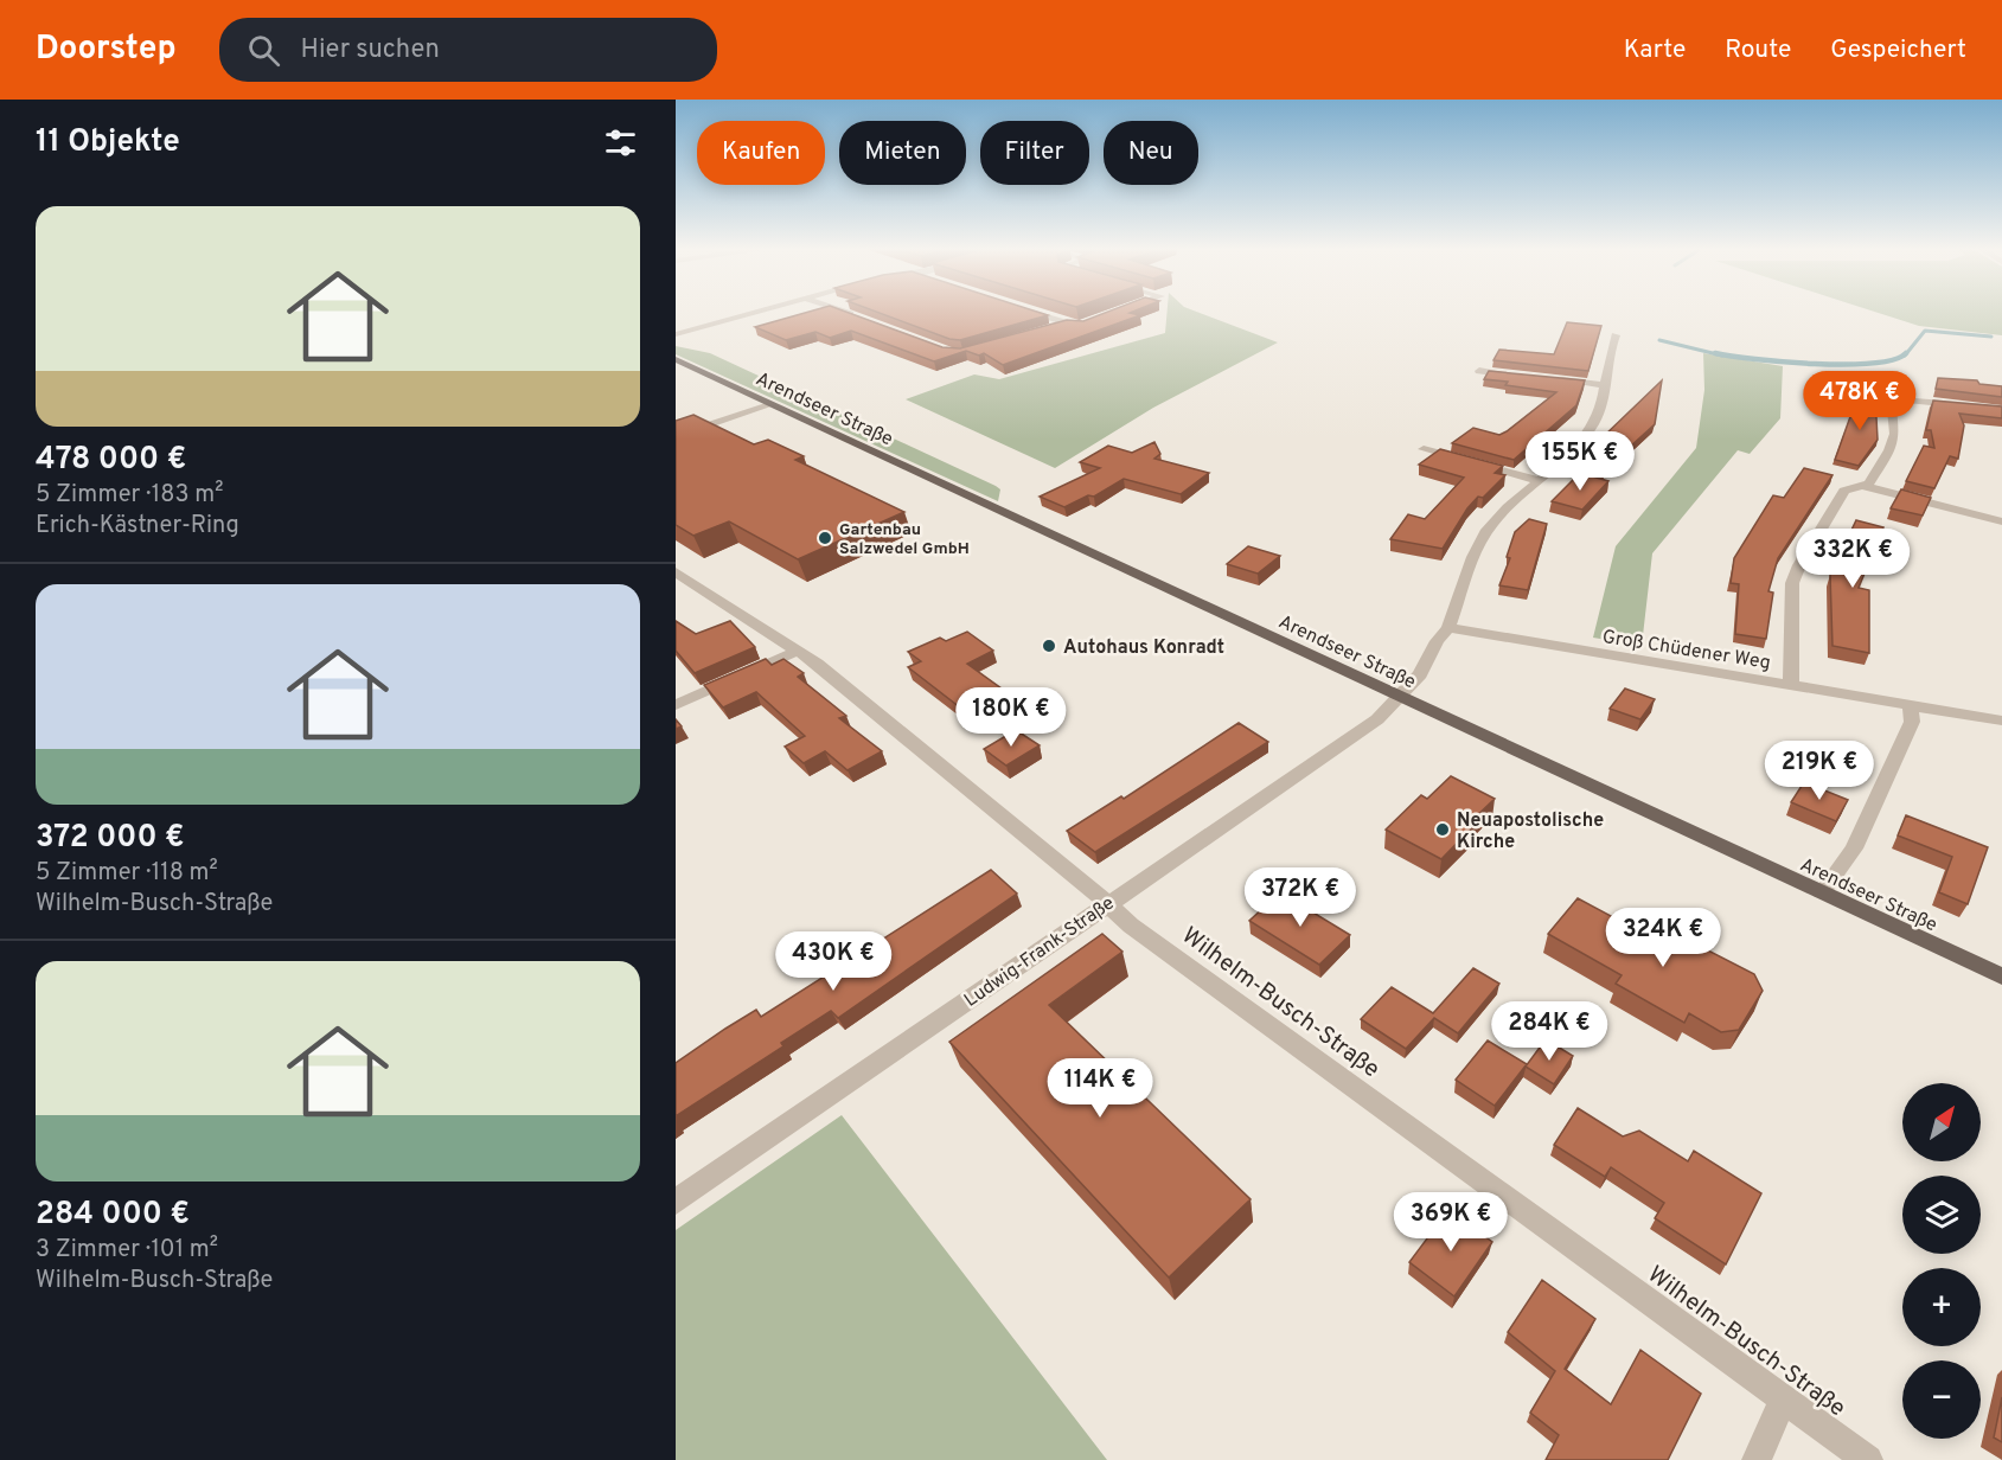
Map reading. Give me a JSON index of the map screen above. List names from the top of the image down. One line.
{"streets":{"main road":["Arendseer Straße"],"street":["Groß Chüdener Weg","Ludwig-Frank-Straße","Wilhelm-Busch-Straße"]},"crossings":[["Arendseer Straße","Ludwig-Frank-Straße"],["Ludwig-Frank-Straße","Wilhelm-Busch-Straße"]],"places":["Gartenbau Salzwedel GmbH","Autohaus Konradt","Neuapostolische Kirche"],"north":"top right","page":{"header":"Doorstep","search":"Hier suchen","nav":["Karte","Route","Gespeichert"],"heading":"11 Objekte","chip":["Kaufen","Mieten","Filter","Neu"],"list":[{"name":"478 000 €","note":"5 Zimmer · 183 m² · Erich-Kästner-Ring"},{"name":"372 000 €","note":"5 Zimmer · 118 m² · Wilhelm-Busch-Straße"},{"name":"284 000 €","note":"3 Zimmer · 101 m² · Wilhelm-Busch-Straße"}],"price":["478K €","155K €","332K €","180K €","219K €","372K €","324K €","430K €","284K €","114K €","369K €"],"map_buttons":["+","−"]}}
